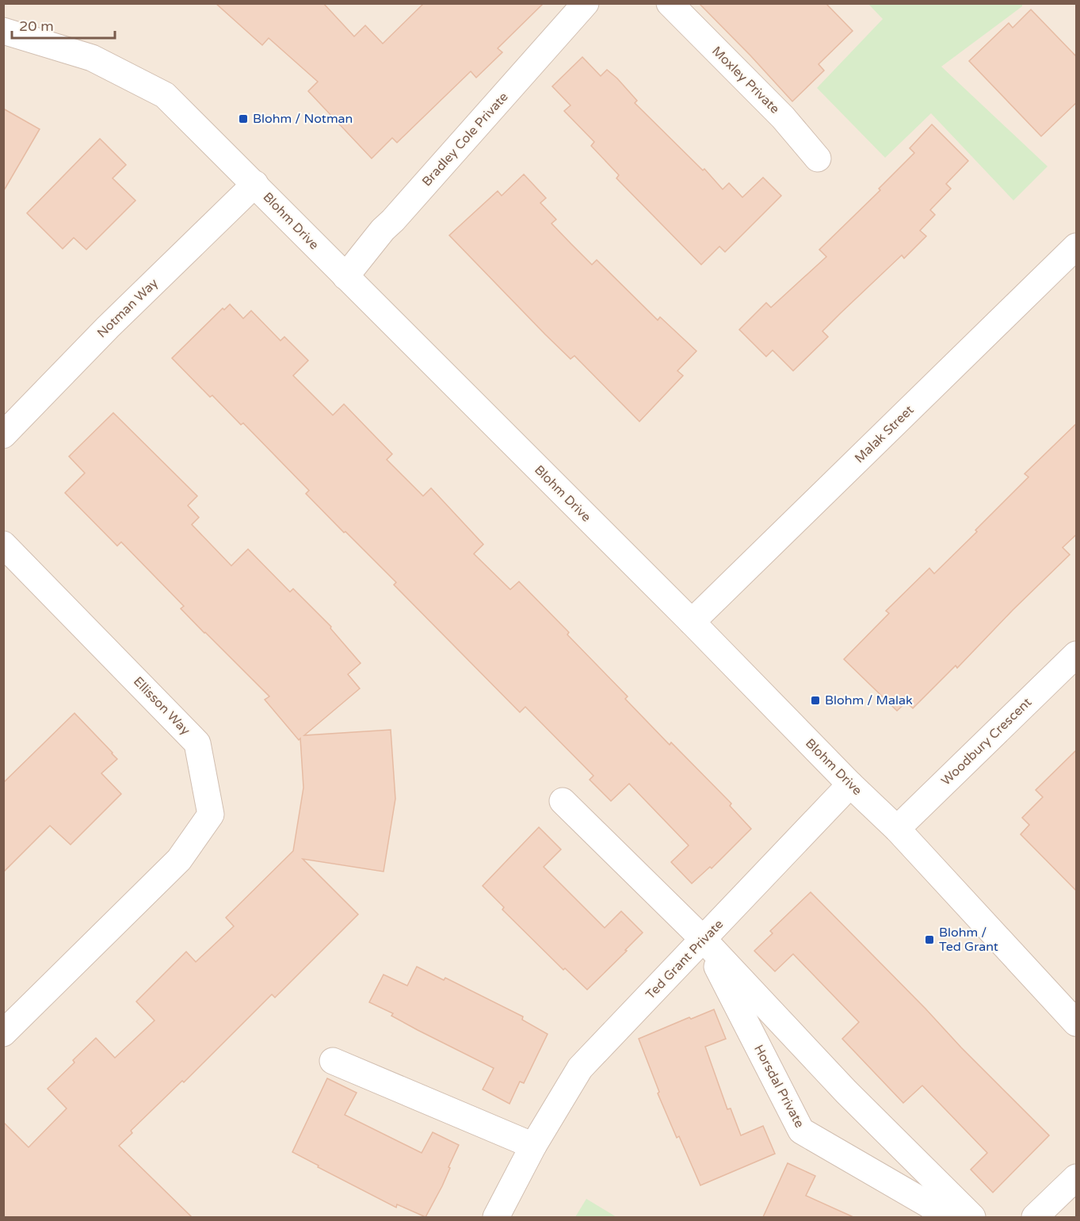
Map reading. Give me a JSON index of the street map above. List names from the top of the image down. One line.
{"streets":{"street":["Moxley Private","Bradley Cole Private","Blohm Drive","Notman Way","Malak Street","Ellisson Way","Woodbury Crescent","Ted Grant Private","Horsdal Private"]},"crossings":[["Bradley Cole Private","Blohm Drive"],["Blohm Drive","Notman Way"],["Blohm Drive","Malak Street"],["Blohm Drive","Woodbury Crescent"],["Blohm Drive","Ted Grant Private"],["Ted Grant Private","Horsdal Private"]],"places":{"transit":["Blohm / Notman","Blohm / Malak","Blohm / Ted Grant"]},"scale_bar":"20 m"}
